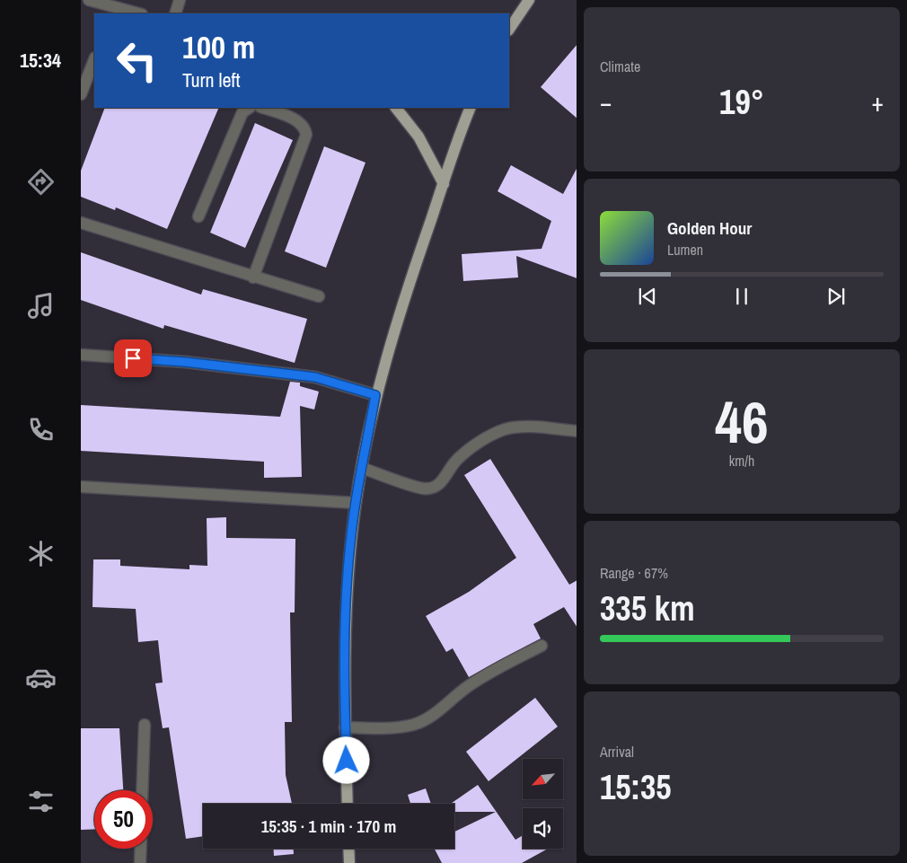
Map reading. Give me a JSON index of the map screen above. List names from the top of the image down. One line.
{"north":"bottom left","page":{"tabs":"15:34","tile":["Climate",["46","km/h"],["Range · 67%","335 km"],["Arrival","15:35"]],"turn":["100 m","Turn left"],"heat":["−","19°","+"],"song":["Golden Hour","Lumen"],"limit":"50","trip":"15:35 · 1 min · 170 m"}}
